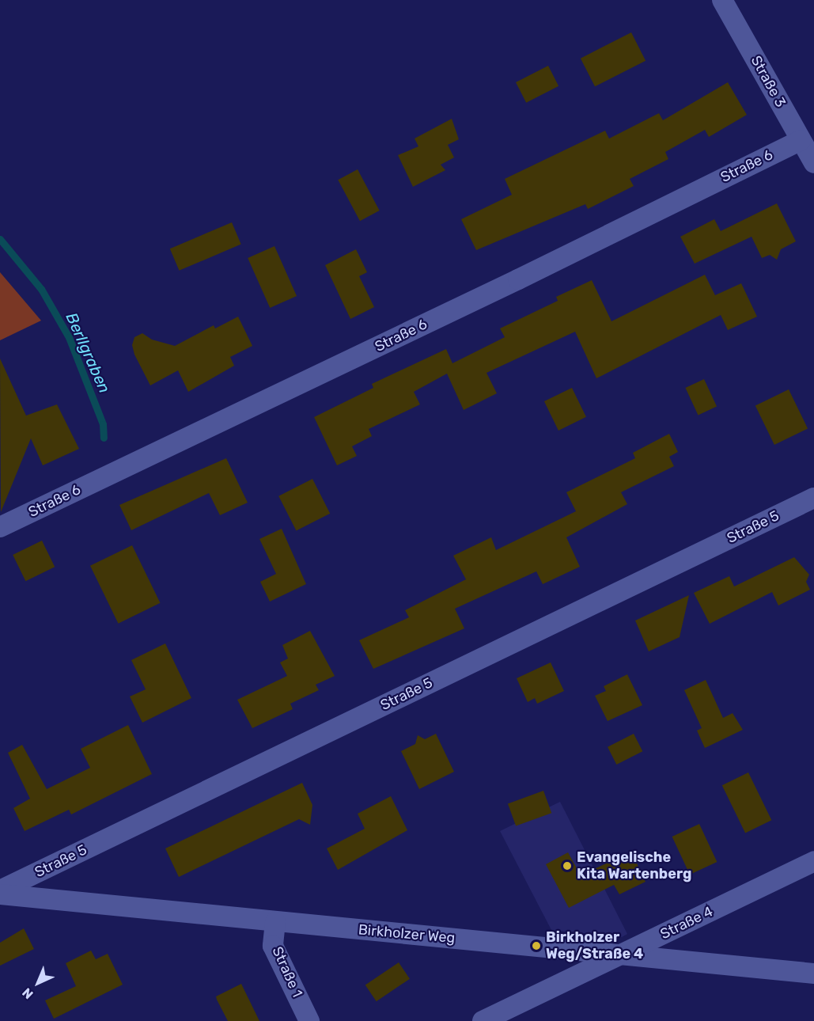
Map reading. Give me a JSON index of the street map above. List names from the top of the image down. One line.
{"streets":{"street":["Straße 3","Straße 6","Straße 5","Straße 4","Birkholzer Weg","Straße 1"]},"crossings":[["Straße 3","Straße 6"],["Straße 4","Birkholzer Weg"],["Birkholzer Weg","Straße 1"]],"water":["Berllgraben"],"places":["Evangelische Kita Wartenberg","Birkholzer Weg/Straße 4"],"north":"bottom left"}
